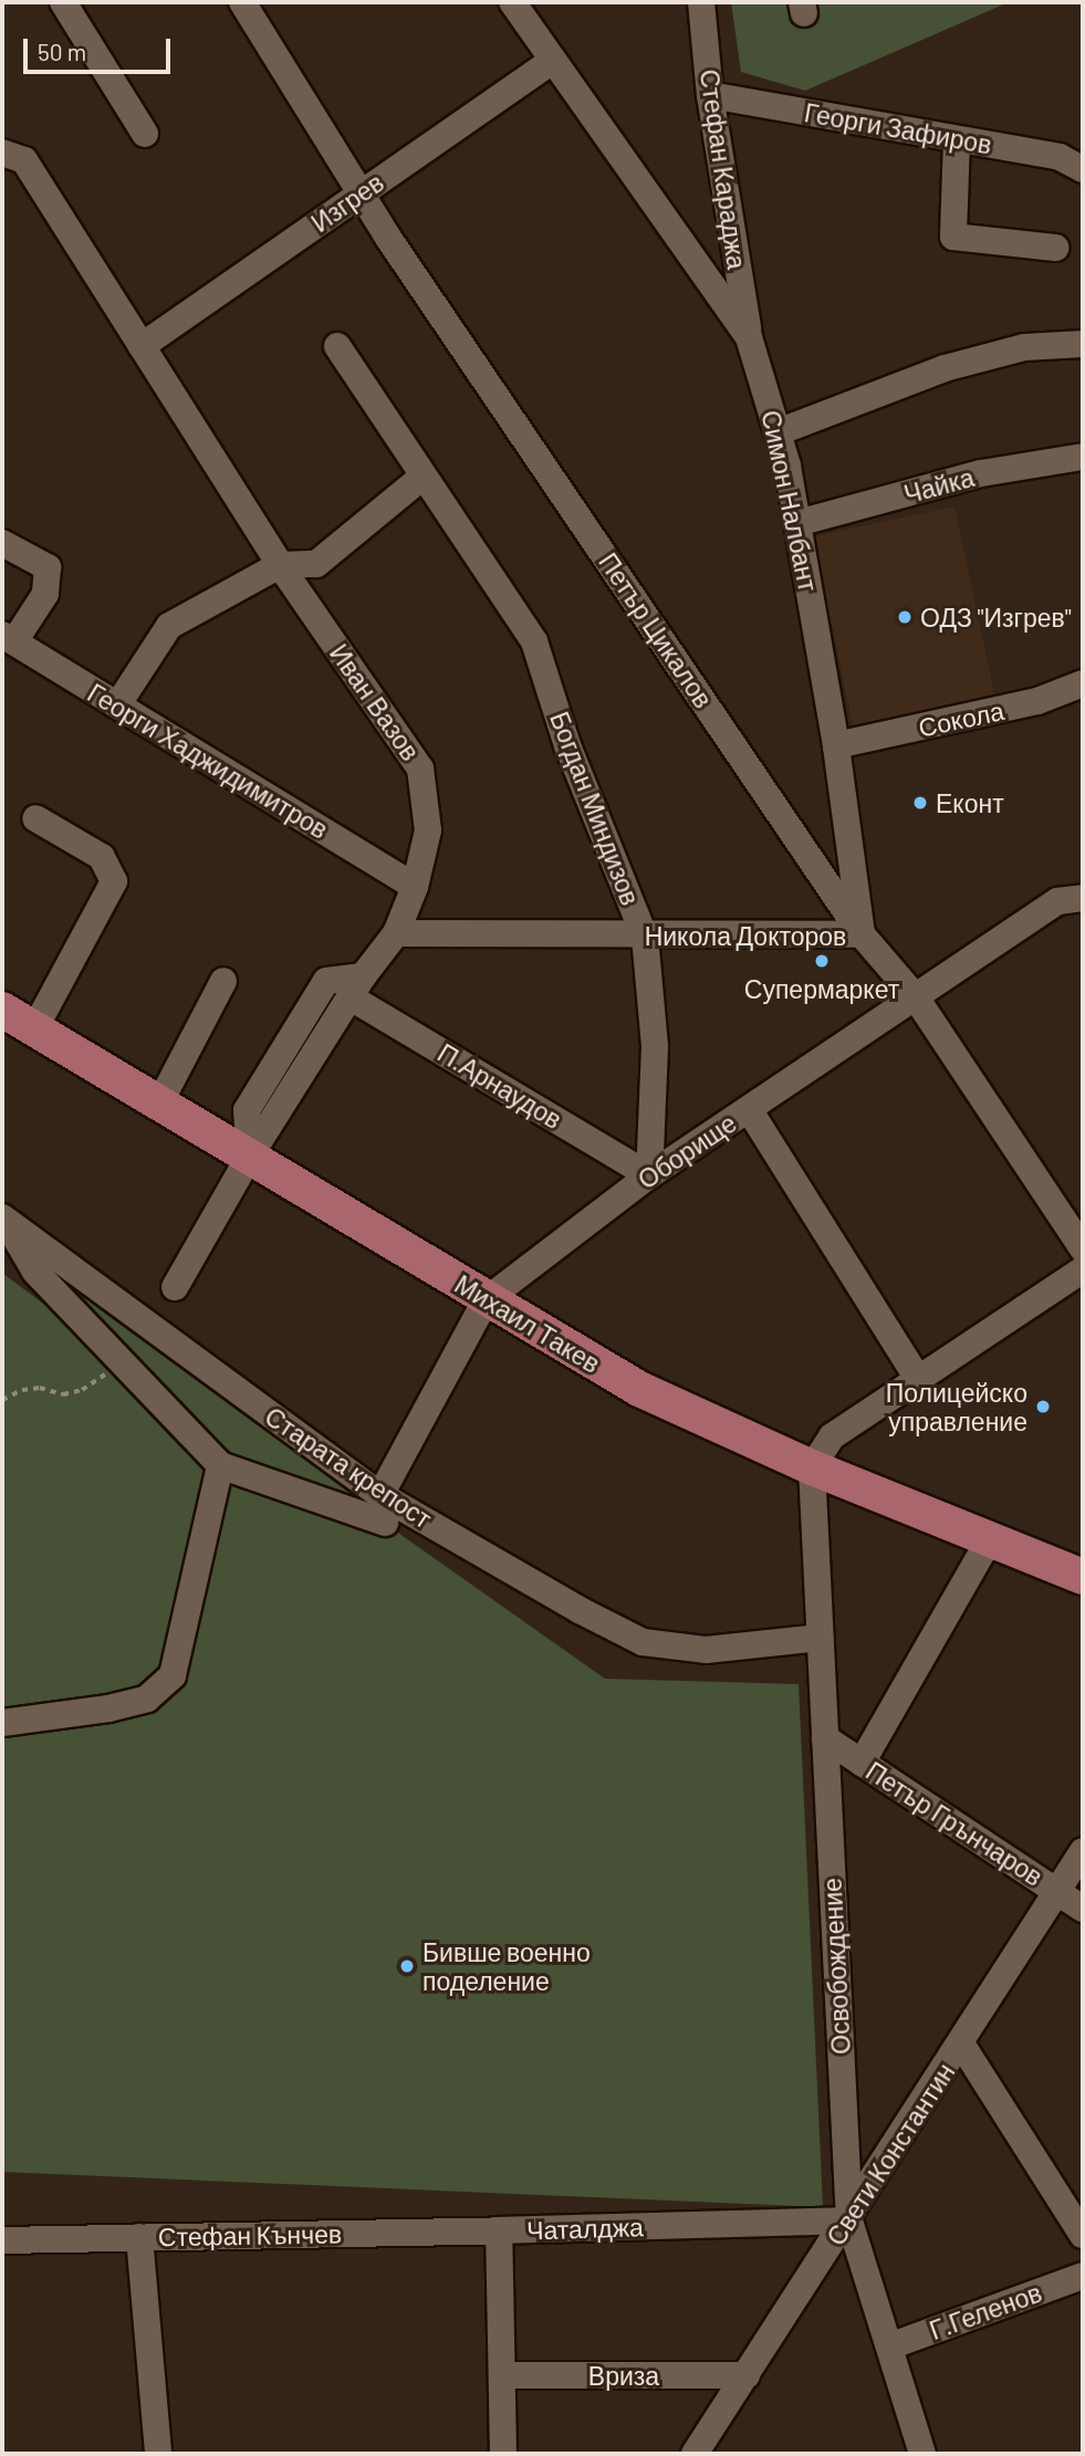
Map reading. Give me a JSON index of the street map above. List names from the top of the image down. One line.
{"streets":{"main road":["Михаил Такев"],"street":["Георги Зафиров","Стефан Караджа","Изгрев","Чайка","Симон Налбант","Петър Цикалов","Иван Вазов","Сокола","Георги Хаджидимитров","Богдан Миндизов","Никола Докторов","П.Арнаудов","Оборище","Старата крепост","Петър Грънчаров","Освобождение","Свети Константин","Чаталджа","Стефан Кънчев","Г.Геленов","Вриза"]},"crossings":[["Георги Зафиров","Стефан Караджа"],["Стефан Караджа","Симон Налбант"],["Изгрев","Симон Налбант"],["Изгрев","Петър Цикалов"],["Изгрев","Иван Вазов"],["Чайка","Симон Налбант"],["Симон Налбант","Петър Цикалов"],["Симон Налбант","Сокола"],["Симон Налбант","Никола Докторов"],["Петър Цикалов","Никола Докторов"],["Петър Цикалов","Оборище"],["Иван Вазов","Георги Хаджидимитров"],["Иван Вазов","Никола Докторов"],["Иван Вазов","П.Арнаудов"],["Иван Вазов","Михаил Такев"],["Богдан Миндизов","Никола Докторов"],["Богдан Миндизов","П.Арнаудов"],["Богдан Миндизов","Оборище"],["П.Арнаудов","Оборище"],["Оборище","Михаил Такев"],["Оборище","Старата крепост"],["Михаил Такев","Освобождение"],["Старата крепост","Освобождение"],["Петър Грънчаров","Освобождение"],["Петър Грънчаров","Свети Константин"],["Освобождение","Свети Константин"],["Освобождение","Чаталджа"],["Освобождение","Г.Геленов"],["Свети Константин","Чаталджа"],["Свети Константин","Вриза"],["Чаталджа","Стефан Кънчев"],["Чаталджа","Вриза"]],"places":["ОДЗ \"Изгрев\"","Еконт","Супермаркет","Полицейско управление","Бивше военно поделение"],"scale_bar":"50 m"}
